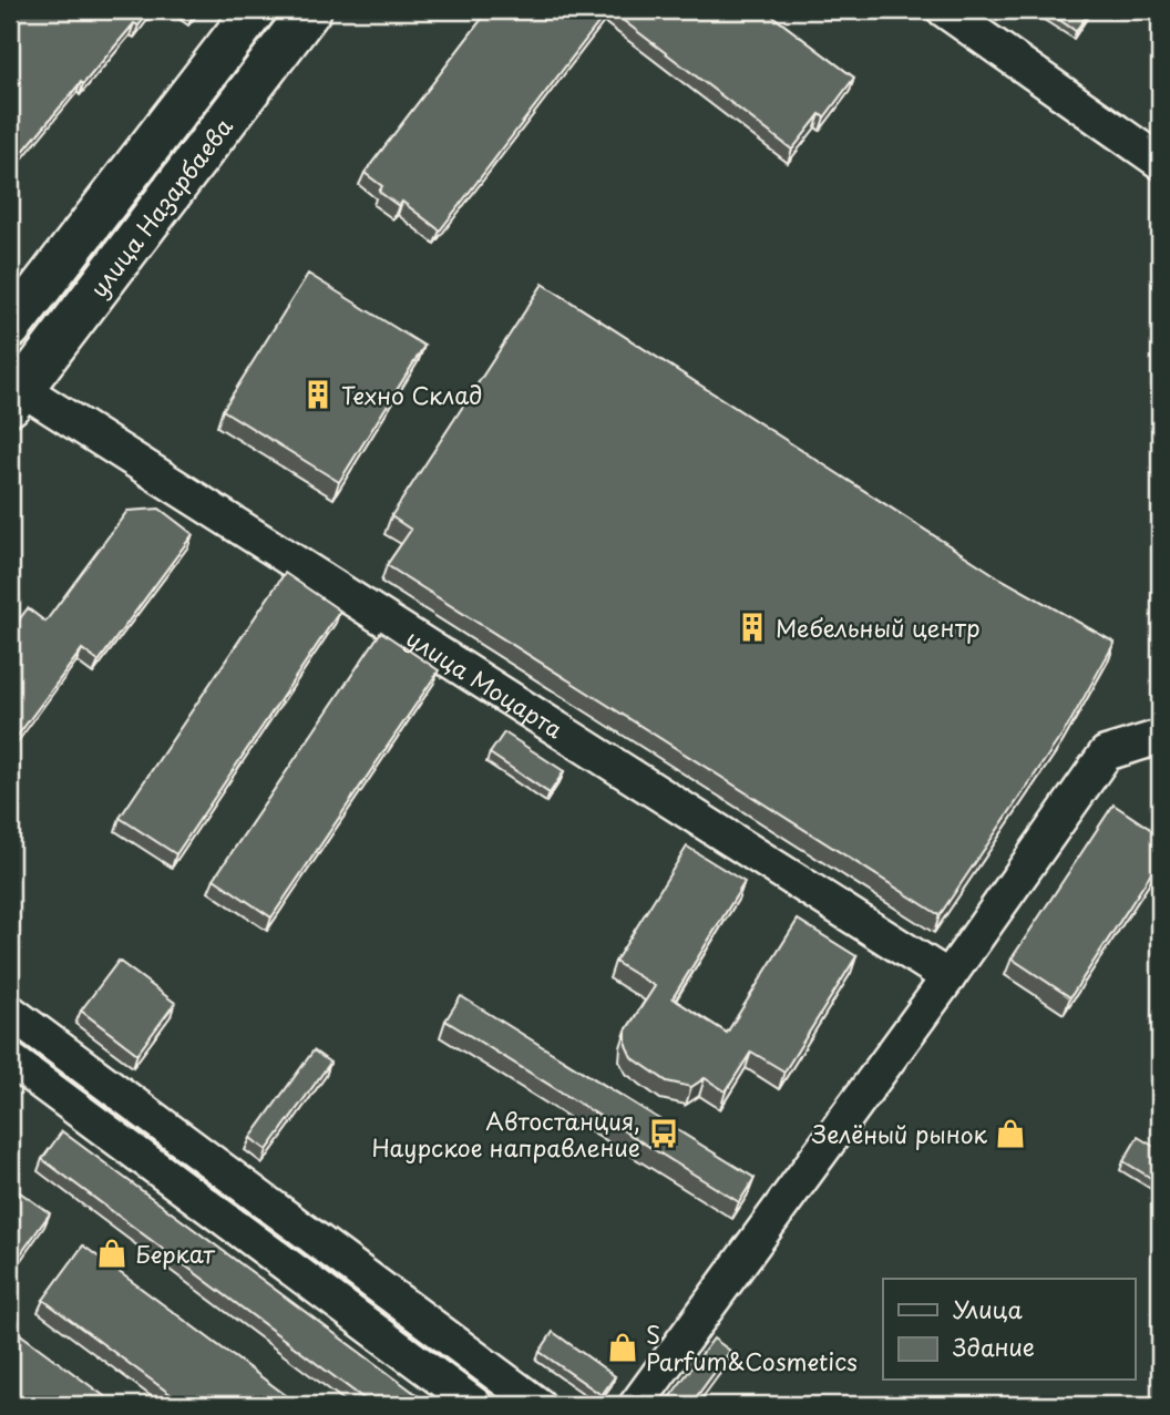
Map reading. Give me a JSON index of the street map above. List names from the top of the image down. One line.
{"streets":{"main road":["улица Назарбаева"],"street":["улица Моцарта"]},"crossings":[["улица Назарбаева","улица Моцарта"]],"places":{"building":["Техно Склад","Мебельный центр"],"bus stop":["Автостанция, Наурское направление"],"shop":["Зелёный рынок","Беркат","S Parfum&Cosmetics"]},"legend":["Улица","Здание"]}
